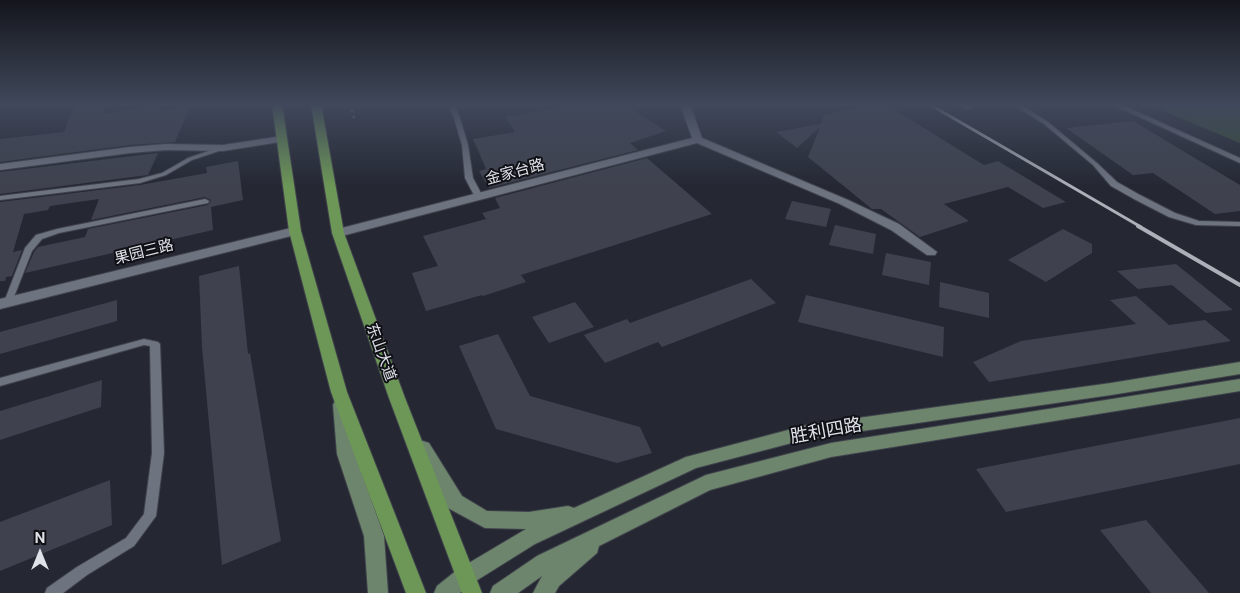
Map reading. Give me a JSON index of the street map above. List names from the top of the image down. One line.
{"streets":{"main road":["东山大道","胜利四路"],"street":["金家台路","果园三路"]},"crossings":[["金家台路","东山大道"],["东山大道","胜利四路"]],"north":"top"}
